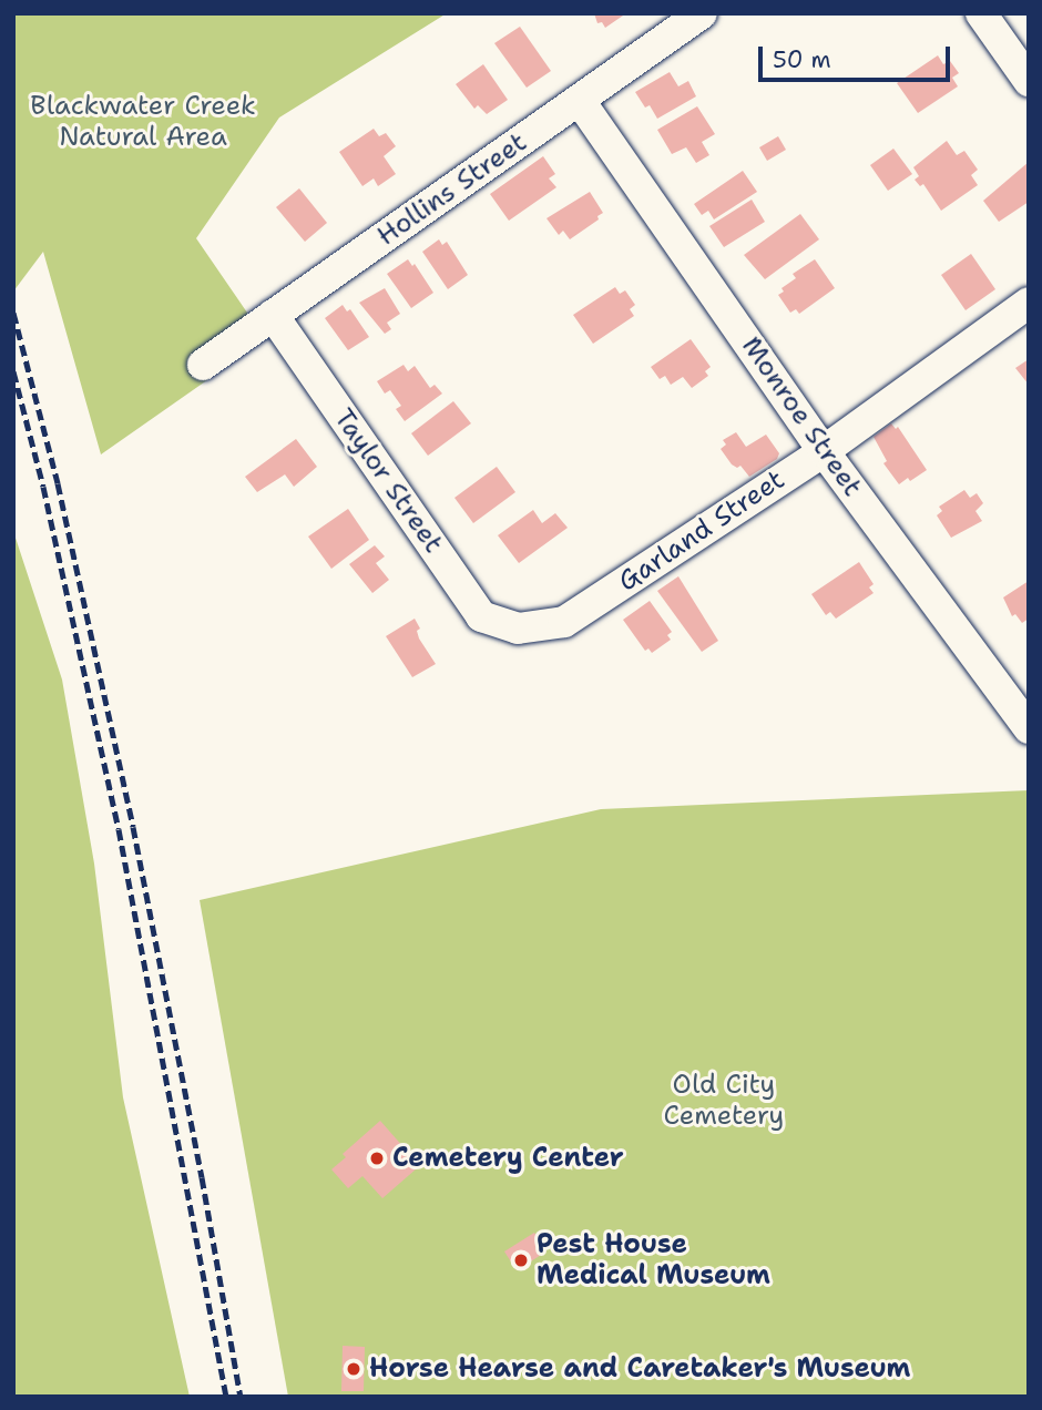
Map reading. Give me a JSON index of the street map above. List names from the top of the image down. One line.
{"streets":{"street":["Hollins Street","Monroe Street","Taylor Street","Garland Street"]},"crossings":[["Hollins Street","Monroe Street"],["Hollins Street","Taylor Street"],["Monroe Street","Garland Street"],["Taylor Street","Garland Street"]],"parks":["Blackwater Creek Natural Area","Old City Cemetery"],"places":["Cemetery Center","Pest House Medical Museum","Horse Hearse and Caretaker's Museum"],"scale_bar":"50 m"}
